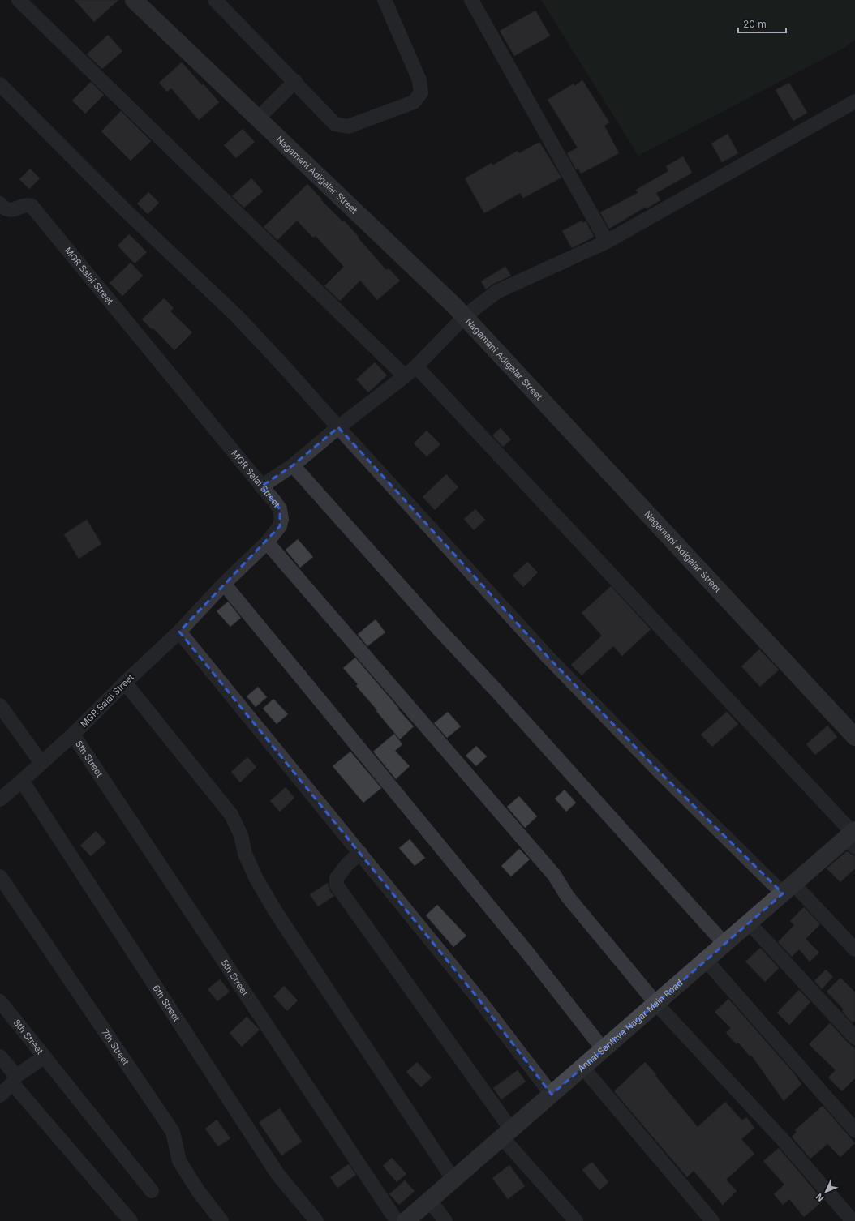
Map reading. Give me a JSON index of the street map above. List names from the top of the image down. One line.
{"streets":{"street":["Nagamani Adigalar Street","MGR Salai Street","5th Street","6th Street","Annai Santhya Nagar Main Road","8th Street","7th Street"]},"crossings":[["MGR Salai Street","5th Street"],["MGR Salai Street","6th Street"]],"scale_bar":"20 m","north":"bottom left"}
